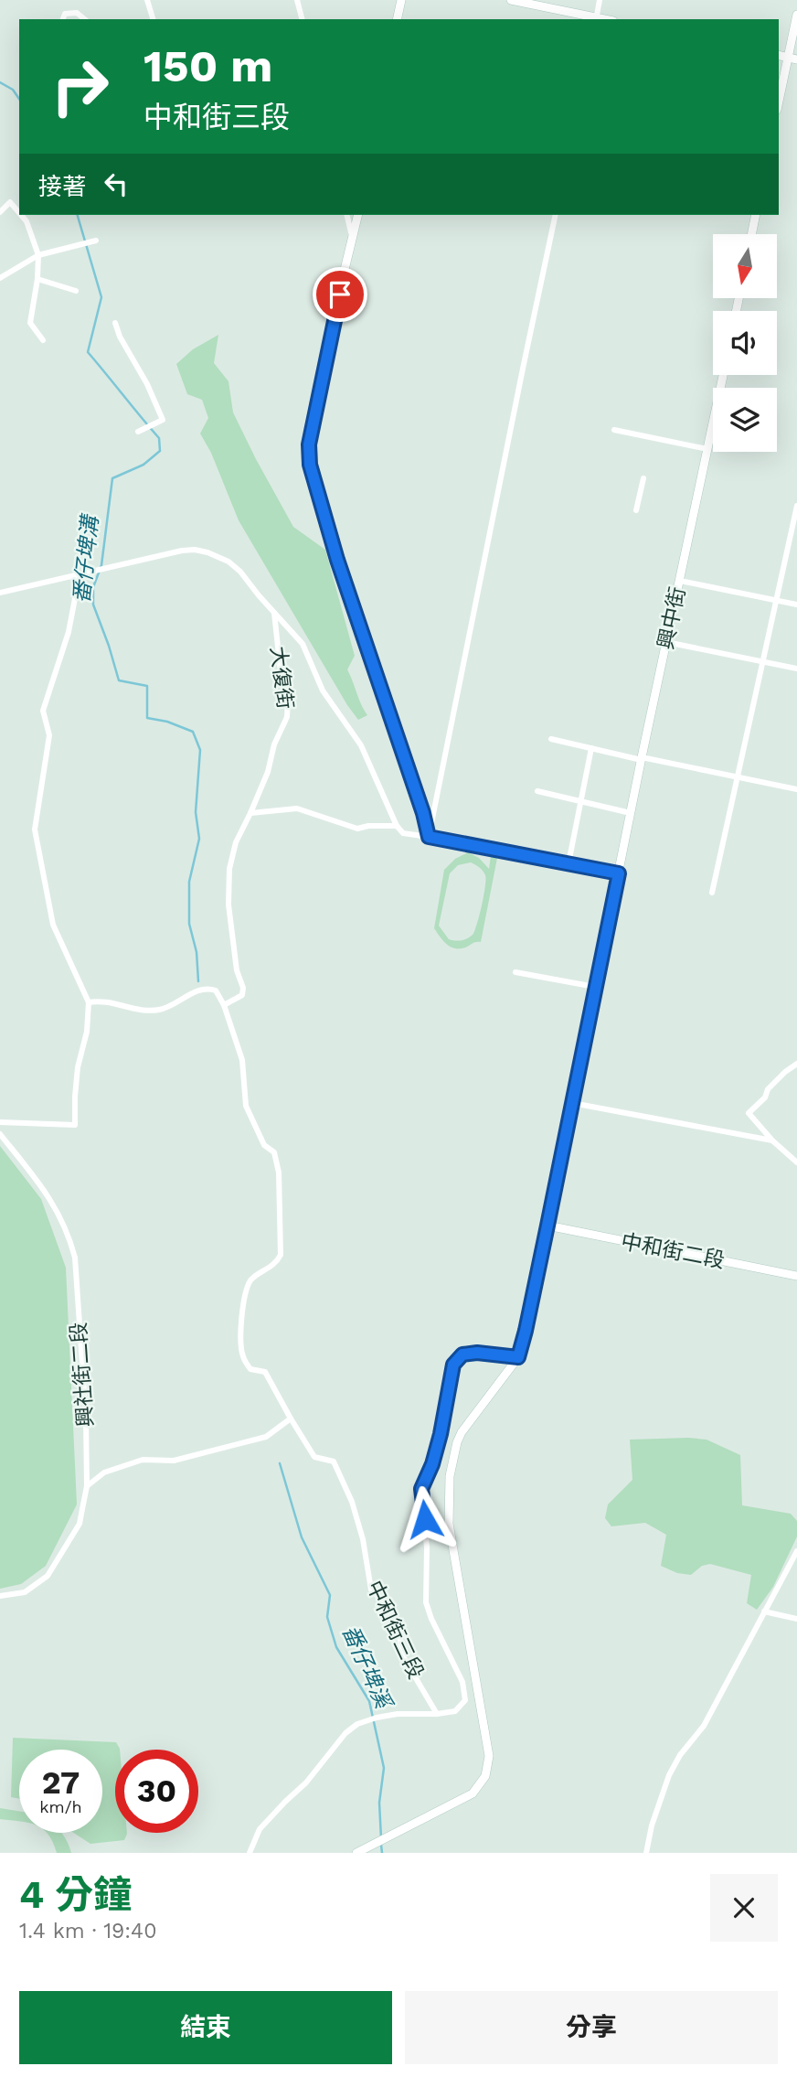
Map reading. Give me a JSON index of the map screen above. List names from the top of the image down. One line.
{"streets":{"street":["興中街","大復街","中和街二段","興社街二段","中和街三段"]},"crossings":[["興中街","中和街二段"],["大復街","中和街三段"]],"water":["番仔埤溝","番仔埤溪"],"north":"bottom","page":{"turn":["150 m","中和街三段"],"then":"接著","speed":"27 km/h","limit":"30","heading":["4 分鐘","1.4 km · 19:40"],"buttons":["結束","分享"]}}
